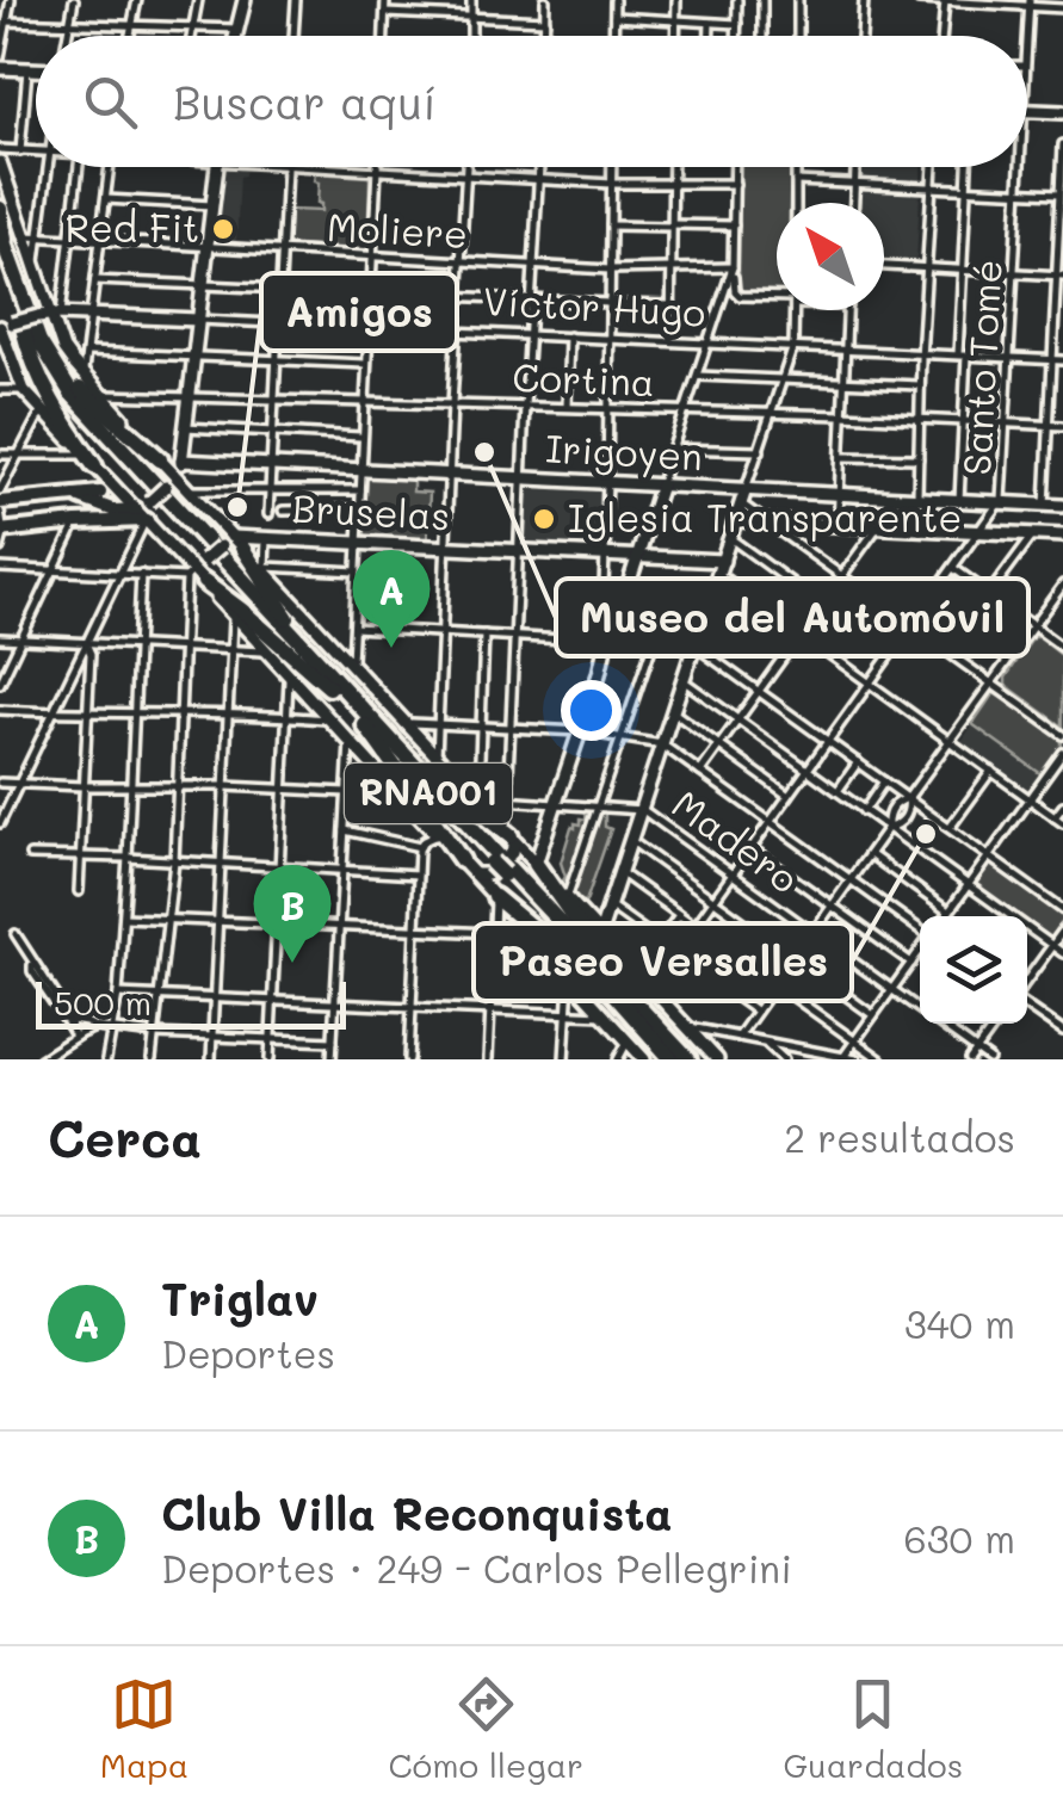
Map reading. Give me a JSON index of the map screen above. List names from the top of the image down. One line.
{"streets":{"highway":["RNA001"],"street":["Moliere","Víctor Hugo","Santo Tomé","Cortina","Irigoyen","Bruselas","Madero"]},"crossings":[["Víctor Hugo","Santo Tomé"],["Víctor Hugo","RNA001"],["Santo Tomé","Cortina"],["Santo Tomé","Irigoyen"],["Santo Tomé","Madero"]],"places":["Red Fit","Museo del Automóvil","Amigos","Iglesia Transparente","Paseo Versalles"],"scale_bar":"500 m","north":"top left","page":{"search":"Buscar aquí","pins":["A","B"],"scale":"500 m","heading":["Cerca","2 resultados"],"list":[{"mark":"A","name":"Triglav","note":"Deportes","value":"340 m"},{"mark":"B","name":"Club Villa Reconquista","note":"Deportes · 249 - Carlos Pellegrini","value":"630 m"}],"nav":["Mapa","Cómo llegar","Guardados"]}}
